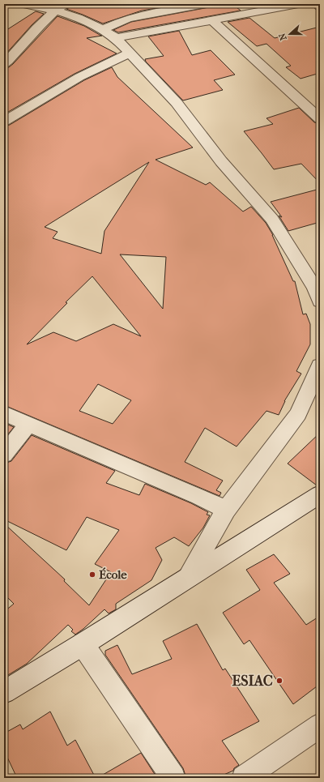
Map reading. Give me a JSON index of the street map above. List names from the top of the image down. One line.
{"places":["École","ESIAC"],"north":"left"}
